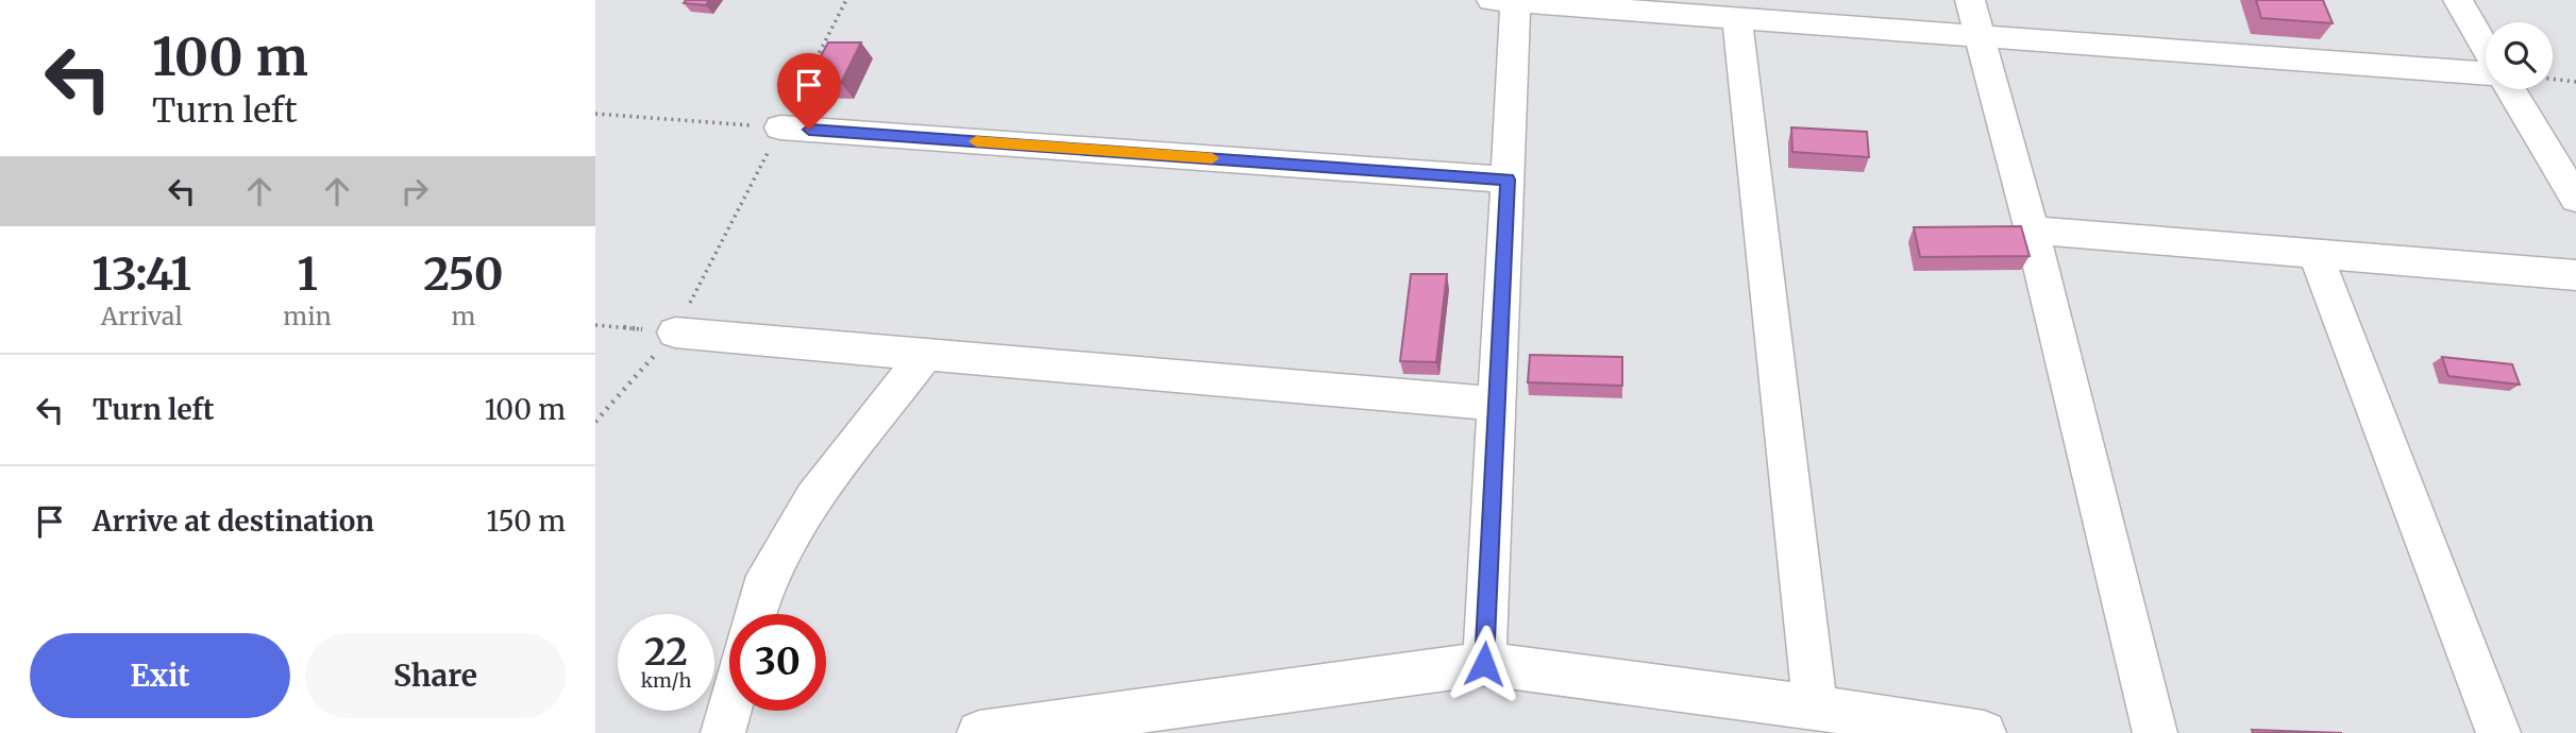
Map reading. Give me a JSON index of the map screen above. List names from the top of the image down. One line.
{"page":{"turn":["100 m","Turn left"],"eta":["13:41","Arrival","1","min","250","m"],"list":[{"name":"Turn left","value":"100 m"},{"name":"Arrive at destination","value":"150 m"}],"speed":"22 km/h","limit":"30","buttons":["Exit","Share"]}}
